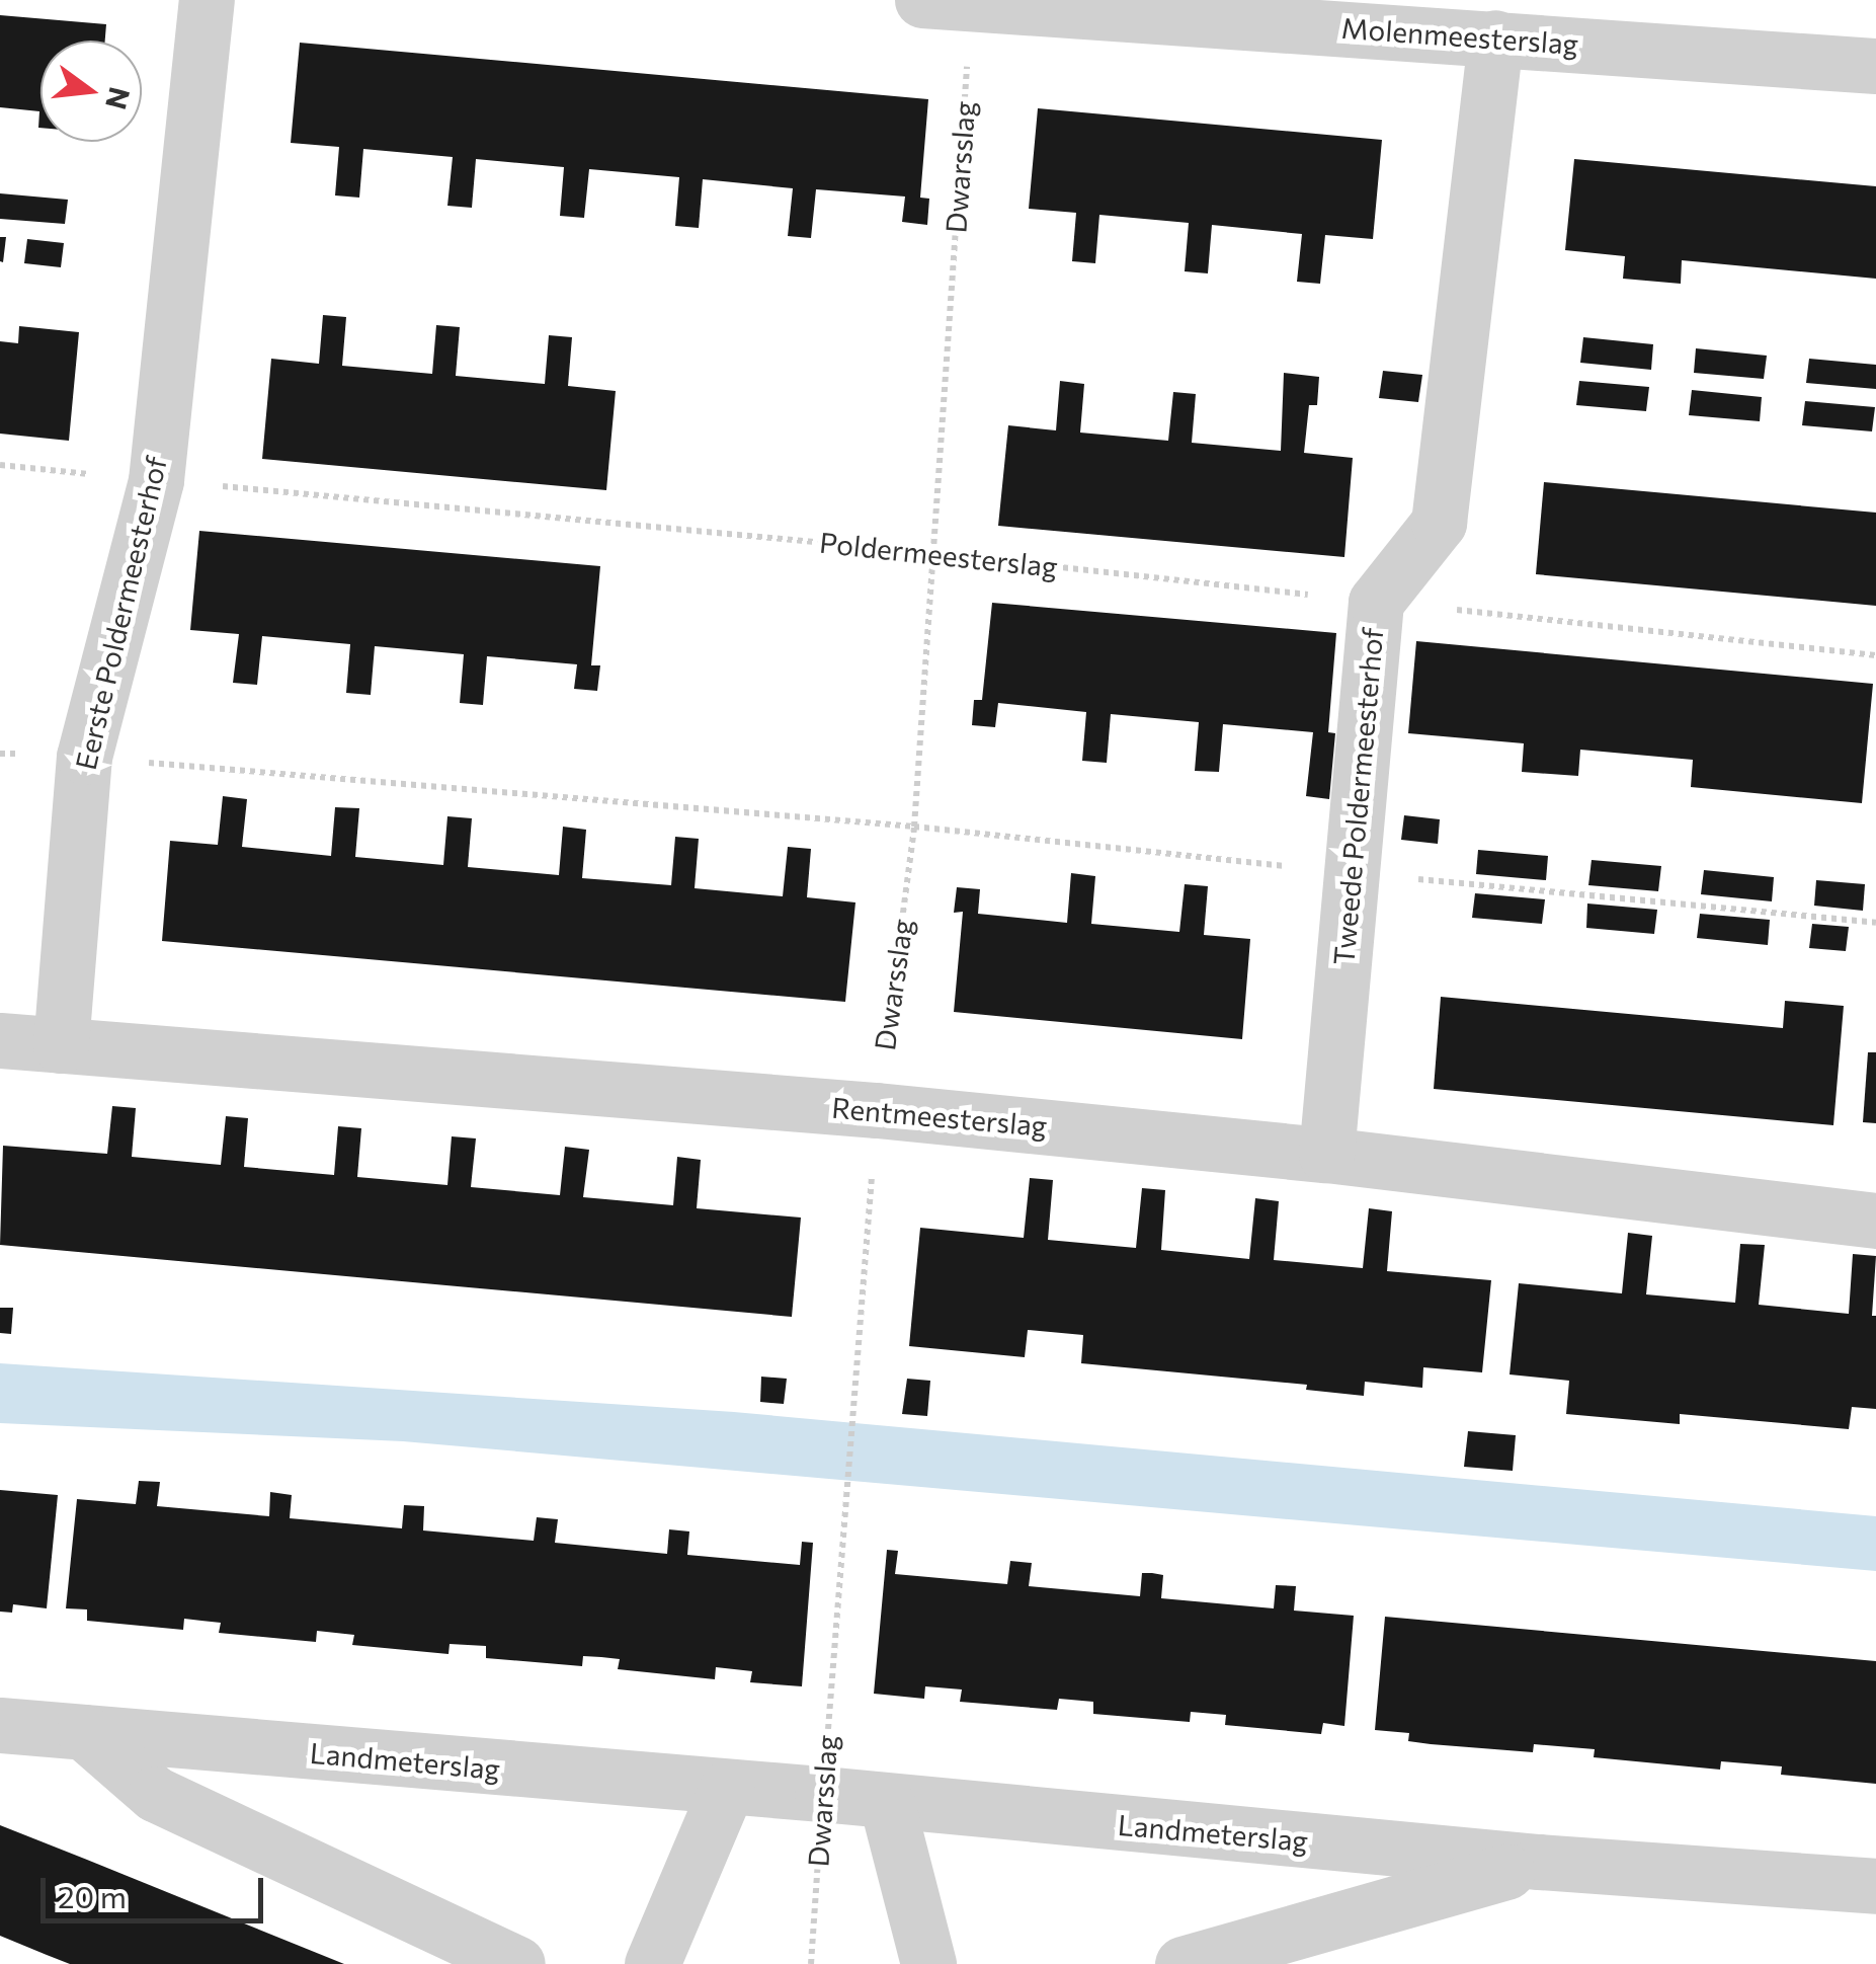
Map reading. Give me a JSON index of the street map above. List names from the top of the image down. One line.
{"streets":{"street":["Molenmeesterslag","Eerste Poldermeesterhof","Tweede Poldermeesterhof","Rentmeesterslag","Landmeterslag"],"path":["Dwarsslag","Poldermeesterslag"]},"crossings":[["Molenmeesterslag","Dwarsslag"],["Molenmeesterslag","Tweede Poldermeesterhof"],["Dwarsslag","Poldermeesterslag"],["Dwarsslag","Rentmeesterslag"],["Dwarsslag","Landmeterslag"],["Poldermeesterslag","Eerste Poldermeesterhof"],["Poldermeesterslag","Tweede Poldermeesterhof"],["Eerste Poldermeesterhof","Rentmeesterslag"],["Tweede Poldermeesterhof","Rentmeesterslag"]],"scale_bar":"20 m","north":"right"}
